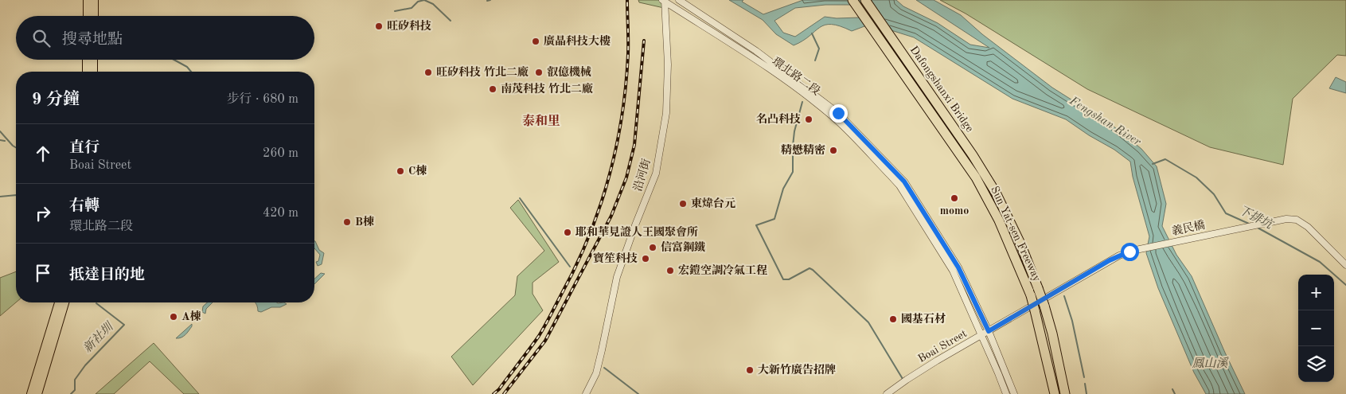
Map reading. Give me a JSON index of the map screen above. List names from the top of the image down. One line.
{"streets":{"highway":["Dafongshanxi Bridge","Sun Yat-sen Freeway"],"street":["環北路二段","沿河街","義民橋","Boai Street"]},"crossings":[["環北路二段","沿河街"],["環北路二段","Boai Street"],["Dafongshanxi Bridge","Sun Yat-sen Freeway"],["義民橋","Boai Street"]],"districts":["泰和里"],"water":["Fengshan River","下排坑","新社圳","鳳山溪"],"places":["旺矽科技","廣晶科技大樓","旺矽科技 竹北二廠","叡億機械","南茂科技 竹北二廠","名凸科技","精懋精密","C棟","momo","東煒台元","B棟","耶和華見證人王國聚會所","信富鋼鐵","寶笙科技","宏鎧空調冷氣工程","A棟","國基石材","大新竹廣告招牌"],"page":{"search":"搜尋地點","heading":["9 分鐘","步行 · 680 m"],"list":[["直行","Boai Street","260 m"],["右轉","環北路二段","420 m"],"抵達目的地"],"map_buttons":["+","−"]}}
